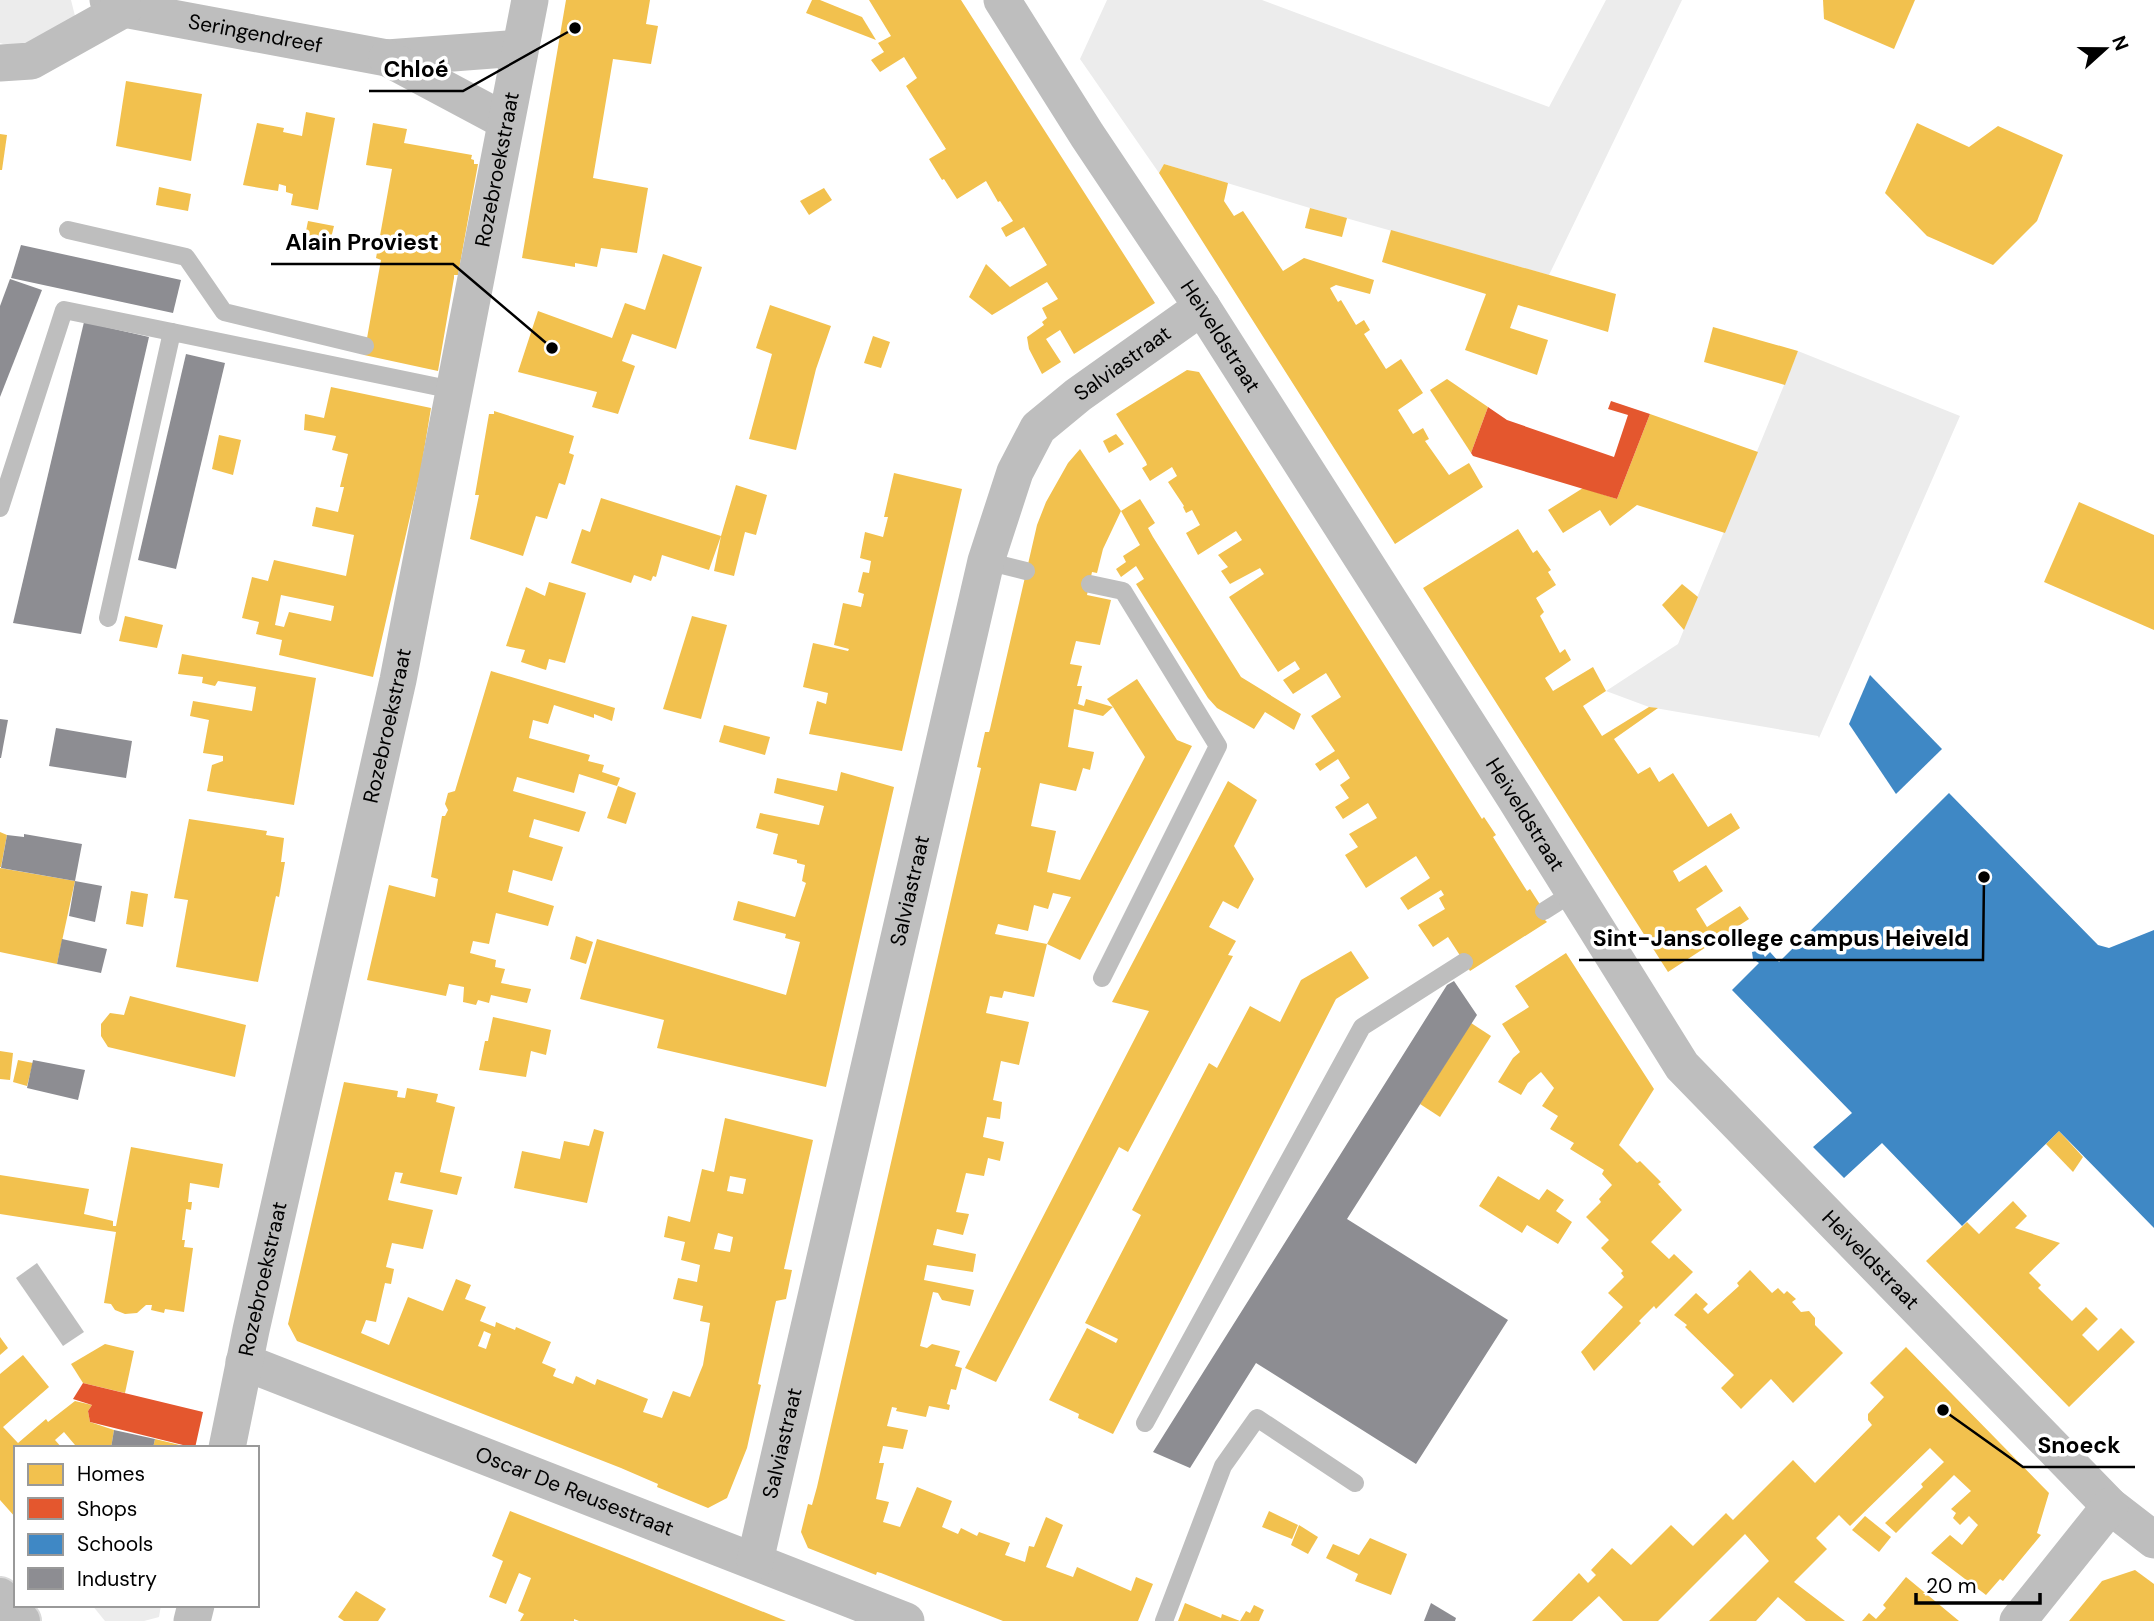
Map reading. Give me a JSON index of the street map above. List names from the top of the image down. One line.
{"streets":{"street":["Seringendreef","Rozebroekstraat","Heiveldstraat","Salviastraat","Oscar De Reusestraat"]},"crossings":[["Seringendreef","Rozebroekstraat"],["Rozebroekstraat","Oscar De Reusestraat"],["Heiveldstraat","Salviastraat"],["Salviastraat","Oscar De Reusestraat"]],"places":["Chloé","Alain Proviest","Sint-Janscollege campus Heiveld","Snoeck"],"legend":["Homes","Shops","Schools","Industry"],"scale_bar":"20 m","north":"right"}
